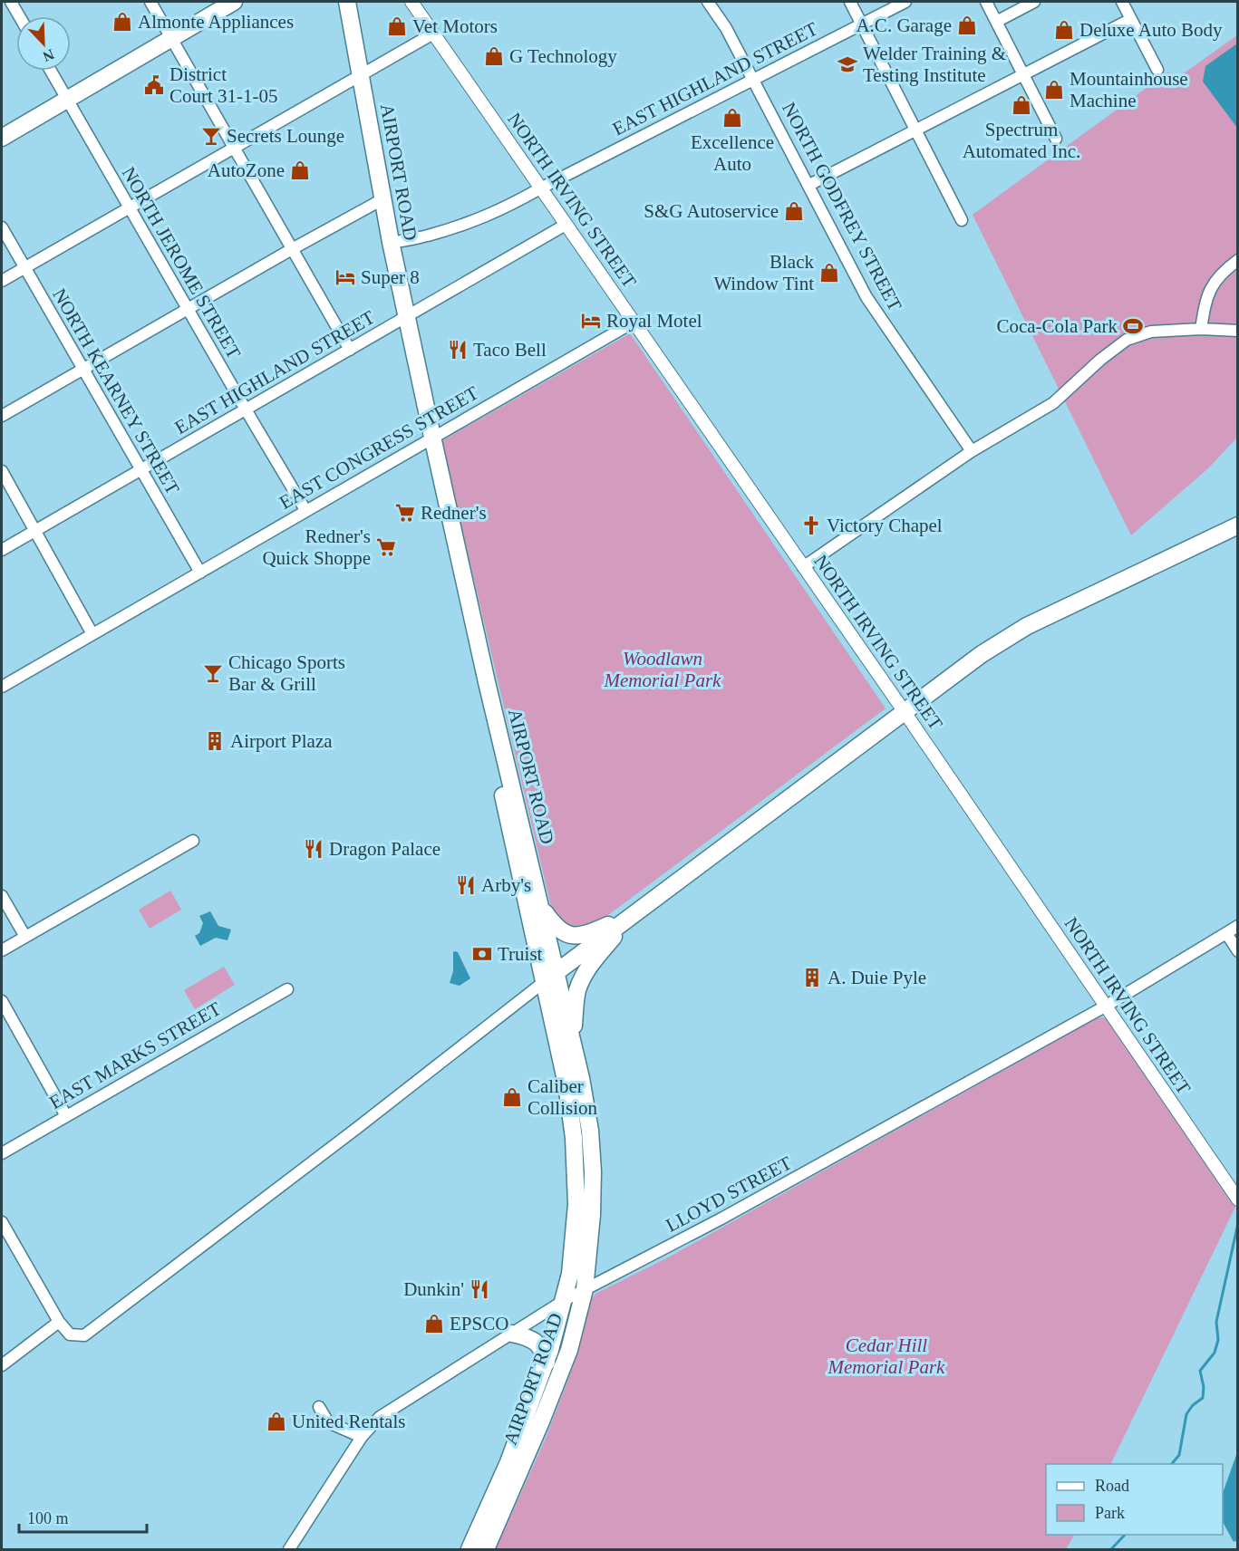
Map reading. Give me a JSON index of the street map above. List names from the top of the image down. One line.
{"streets":{"main road":["AIRPORT ROAD"],"street":["EAST HIGHLAND STREET","NORTH IRVING STREET","NORTH GODFREY STREET","NORTH JEROME STREET","NORTH KEARNEY STREET","EAST CONGRESS STREET","EAST MARKS STREET","LLOYD STREET"]},"crossings":[["EAST HIGHLAND STREET","AIRPORT ROAD"],["EAST HIGHLAND STREET","NORTH IRVING STREET"],["EAST HIGHLAND STREET","NORTH GODFREY STREET"],["EAST HIGHLAND STREET","NORTH JEROME STREET"],["EAST HIGHLAND STREET","NORTH KEARNEY STREET"],["AIRPORT ROAD","EAST CONGRESS STREET"],["AIRPORT ROAD","LLOYD STREET"],["NORTH IRVING STREET","EAST CONGRESS STREET"],["NORTH IRVING STREET","LLOYD STREET"],["NORTH JEROME STREET","EAST CONGRESS STREET"],["NORTH KEARNEY STREET","EAST CONGRESS STREET"]],"parks":["Woodlawn Memorial Park","Cedar Hill Memorial Park"],"places":{"shop":["Almonte Appliances","A.C. Garage","Vet Motors","Deluxe Auto Body","G Technology","Mountainhouse Machine","Spectrum Automated Inc.","Excellence Auto","AutoZone","S&G Autoservice","Black Window Tint","Caliber Collision","EPSCO","United Rentals"],"school or university":["Welder Training & Testing Institute"],"public building":["District Court 31-1-05"],"bar":["Secrets Lounge","Chicago Sports Bar & Grill"],"hotel":["Super 8","Royal Motel"],"sports":["Coca-Cola Park"],"restaurant":["Taco Bell","Dragon Palace","Arby's","Dunkin'"],"supermarket":["Redner's","Redner's Quick Shoppe"],"church":["Victory Chapel"],"building":["Airport Plaza","A. Duie Pyle"],"bank":["Truist"]},"legend":["Road","Park"],"scale_bar":"100 m","north":"bottom right"}
